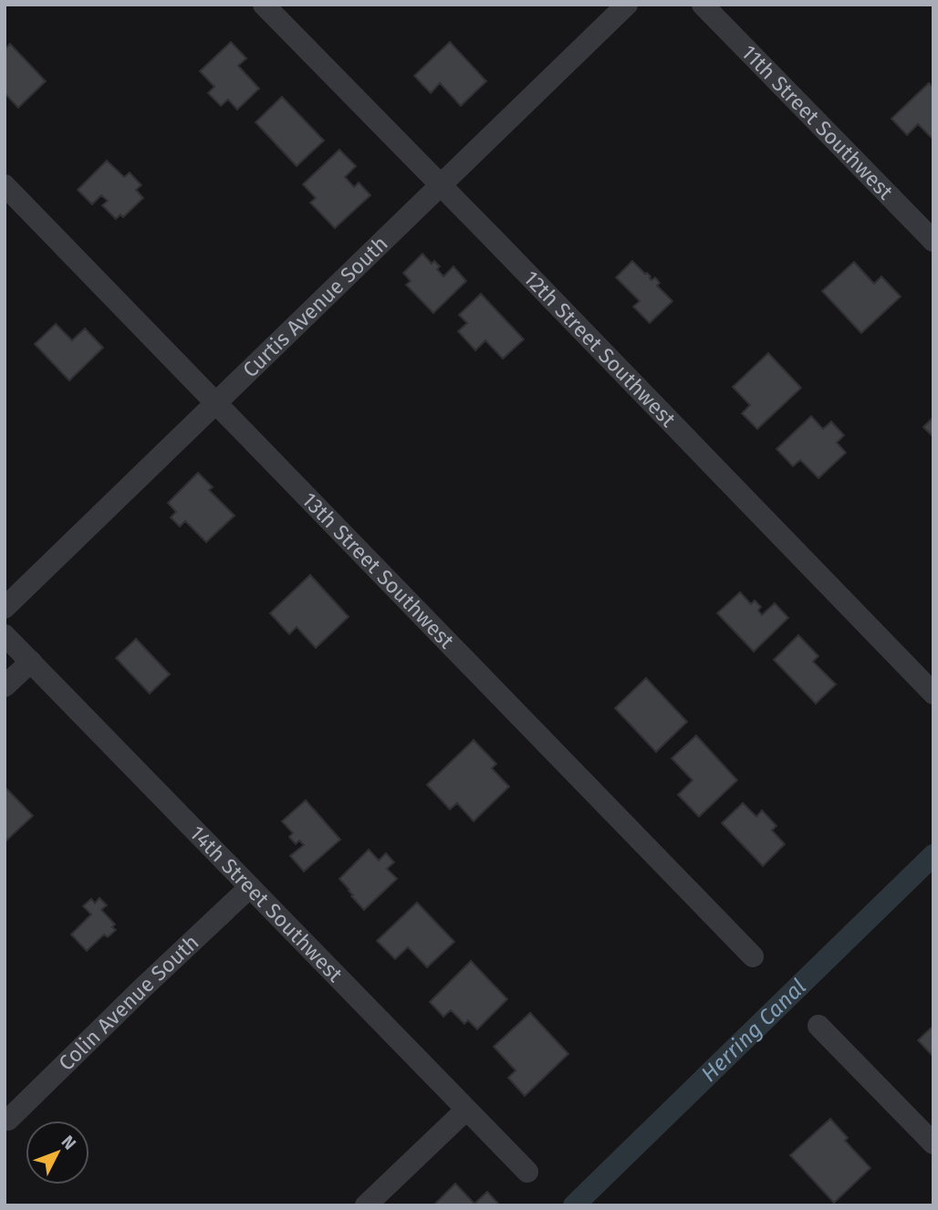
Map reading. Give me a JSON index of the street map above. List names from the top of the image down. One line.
{"streets":{"street":["11th Street Southwest","Curtis Avenue South","12th Street Southwest","13th Street Southwest","14th Street Southwest","Colin Avenue South"]},"crossings":[["Curtis Avenue South","12th Street Southwest"],["Curtis Avenue South","13th Street Southwest"],["14th Street Southwest","Colin Avenue South"]],"water":["Herring Canal"],"north":"top right"}
